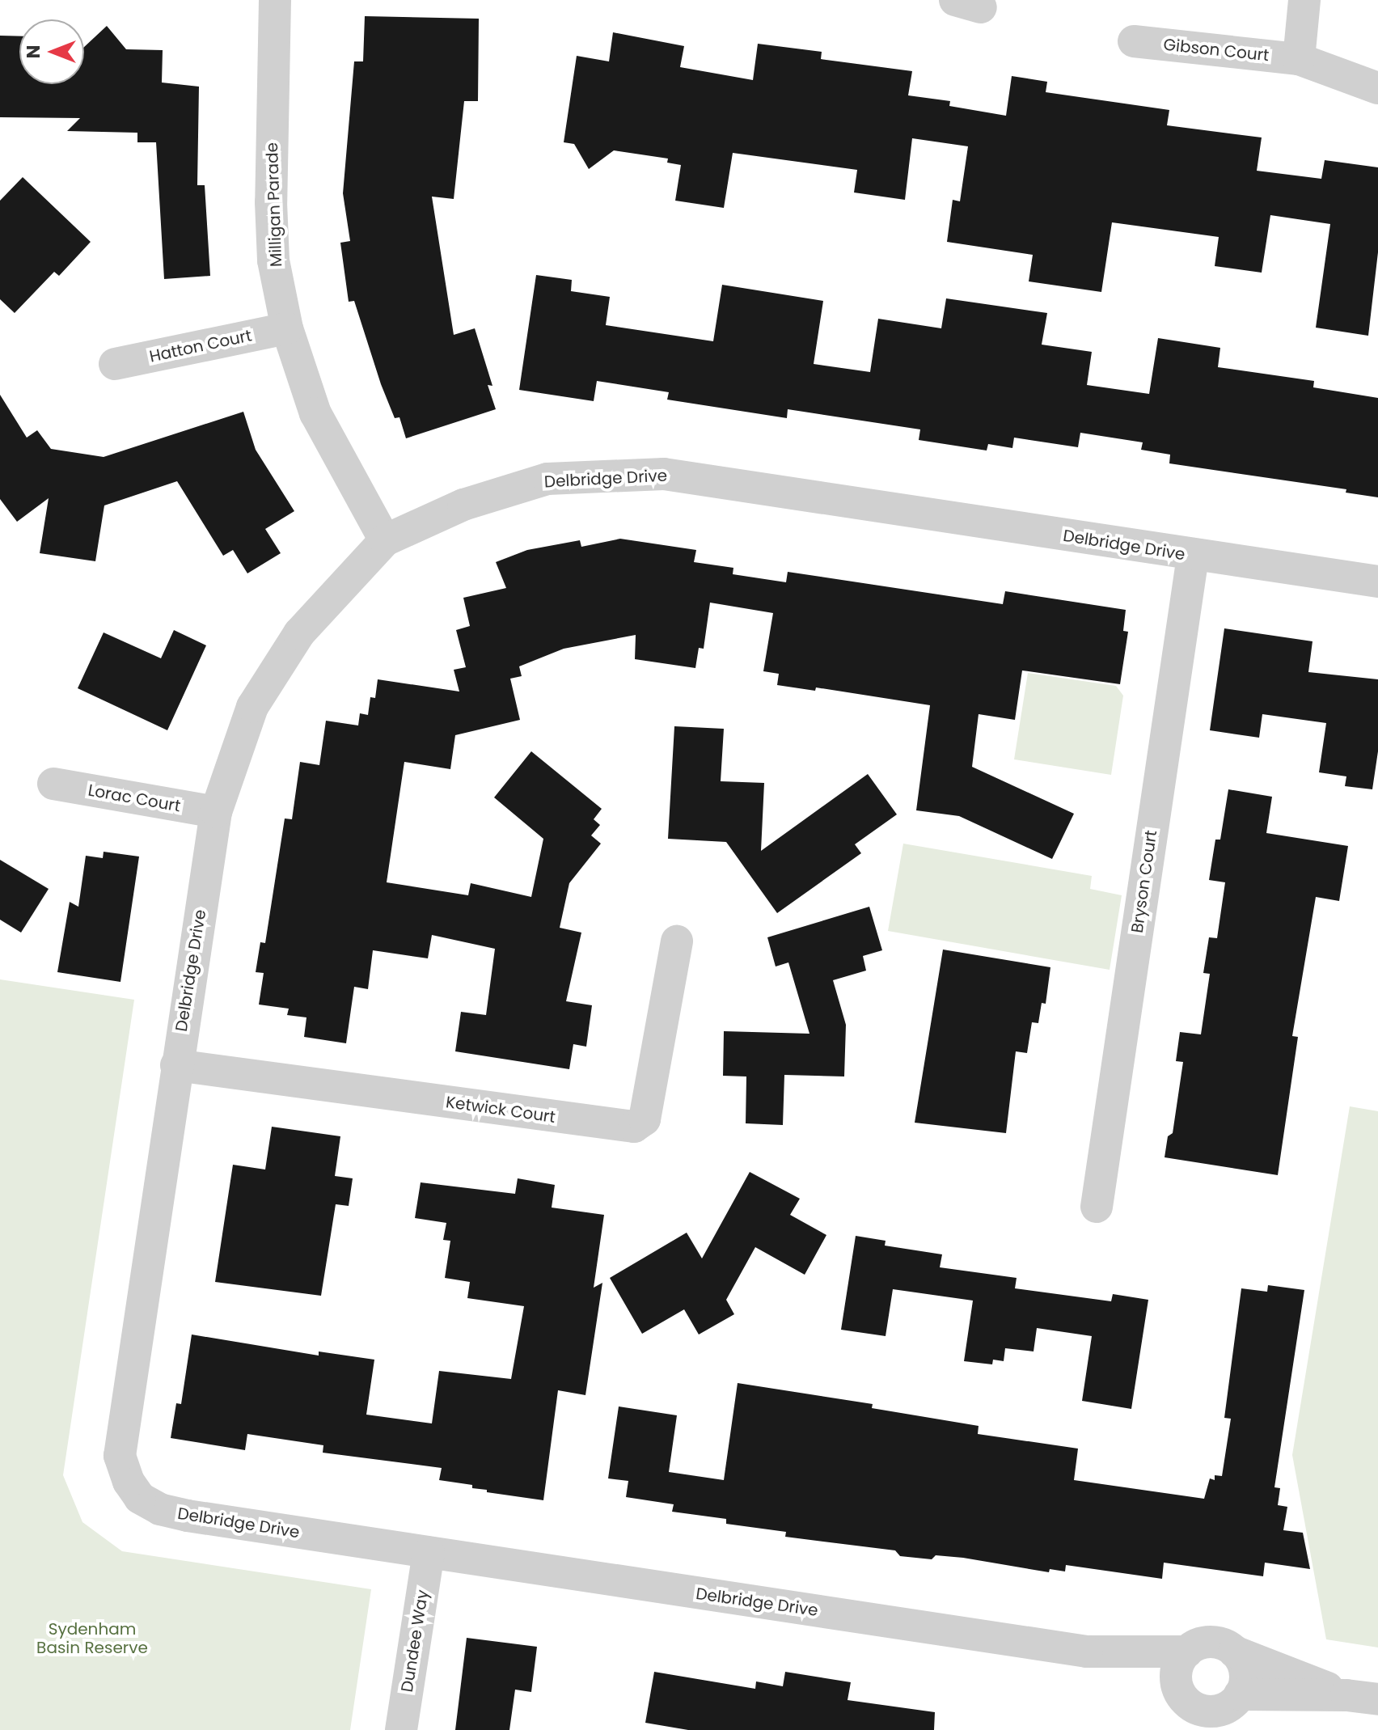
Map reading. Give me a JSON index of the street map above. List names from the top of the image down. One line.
{"streets":{"street":["Gibson Court","Milligan Parade","Hatton Court","Delbridge Drive","Lorac Court","Bryson Court","Ketwick Court","Dundee Way"]},"crossings":[["Milligan Parade","Hatton Court"],["Milligan Parade","Delbridge Drive"],["Delbridge Drive","Lorac Court"],["Delbridge Drive","Bryson Court"],["Delbridge Drive","Ketwick Court"],["Delbridge Drive","Dundee Way"]],"parks":["Sydenham Basin Reserve"],"north":"left"}
